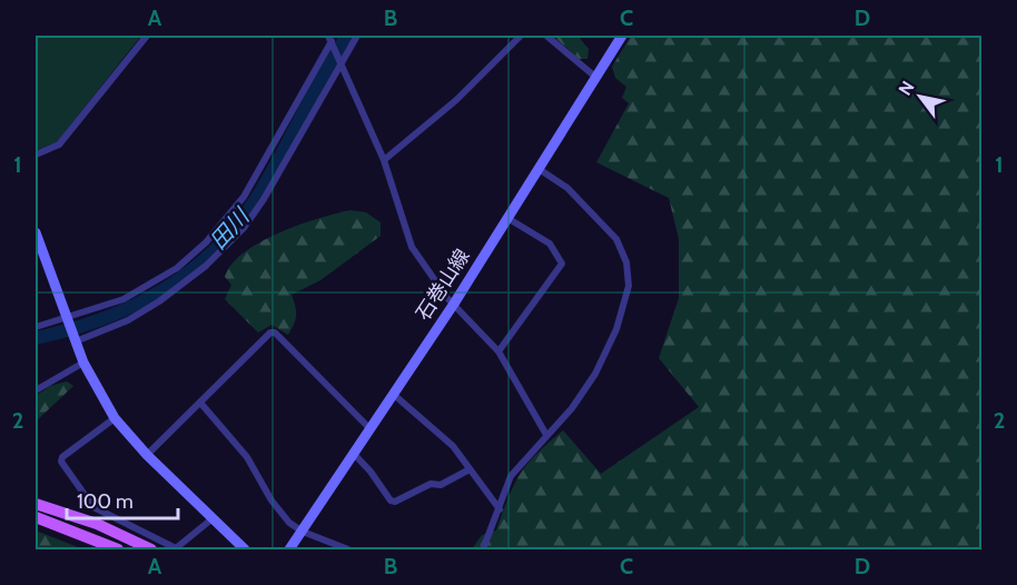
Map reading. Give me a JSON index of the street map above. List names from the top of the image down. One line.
{"streets":{"main road":["石巻山線"]},"water":["田川"],"scale_bar":"100 m","north":"top left","grid":{"columns":["A","B","C","D"],"rows":["1","2"]}}
